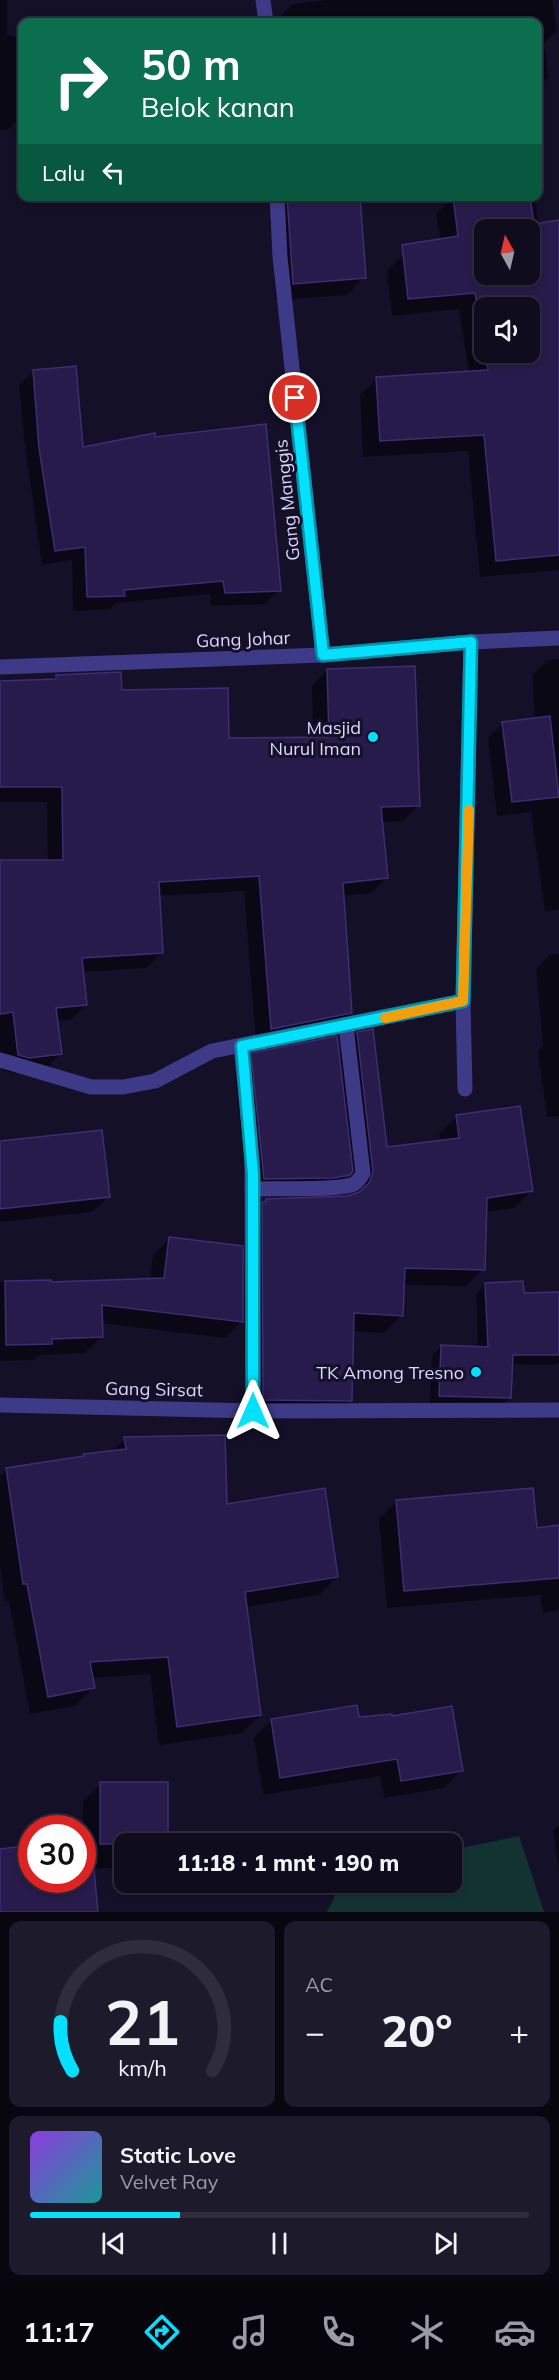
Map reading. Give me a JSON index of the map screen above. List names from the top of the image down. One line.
{"streets":{"street":["Gang Manggis","Gang Johar","Gang Sirsat"]},"crossings":[["Gang Manggis","Gang Johar"]],"places":["Masjid Nurul Iman","TK Among Tresno"],"north":"top","page":{"turn":["50 m","Belok kanan"],"then":"Lalu","limit":"30","trip":"11:18 · 1 mnt · 190 m","tile":"AC","heat":["−","20°","+"],"song":["Static Love","Velvet Ray"],"tabs":"11:17","gauge":["21","km/h"]}}
